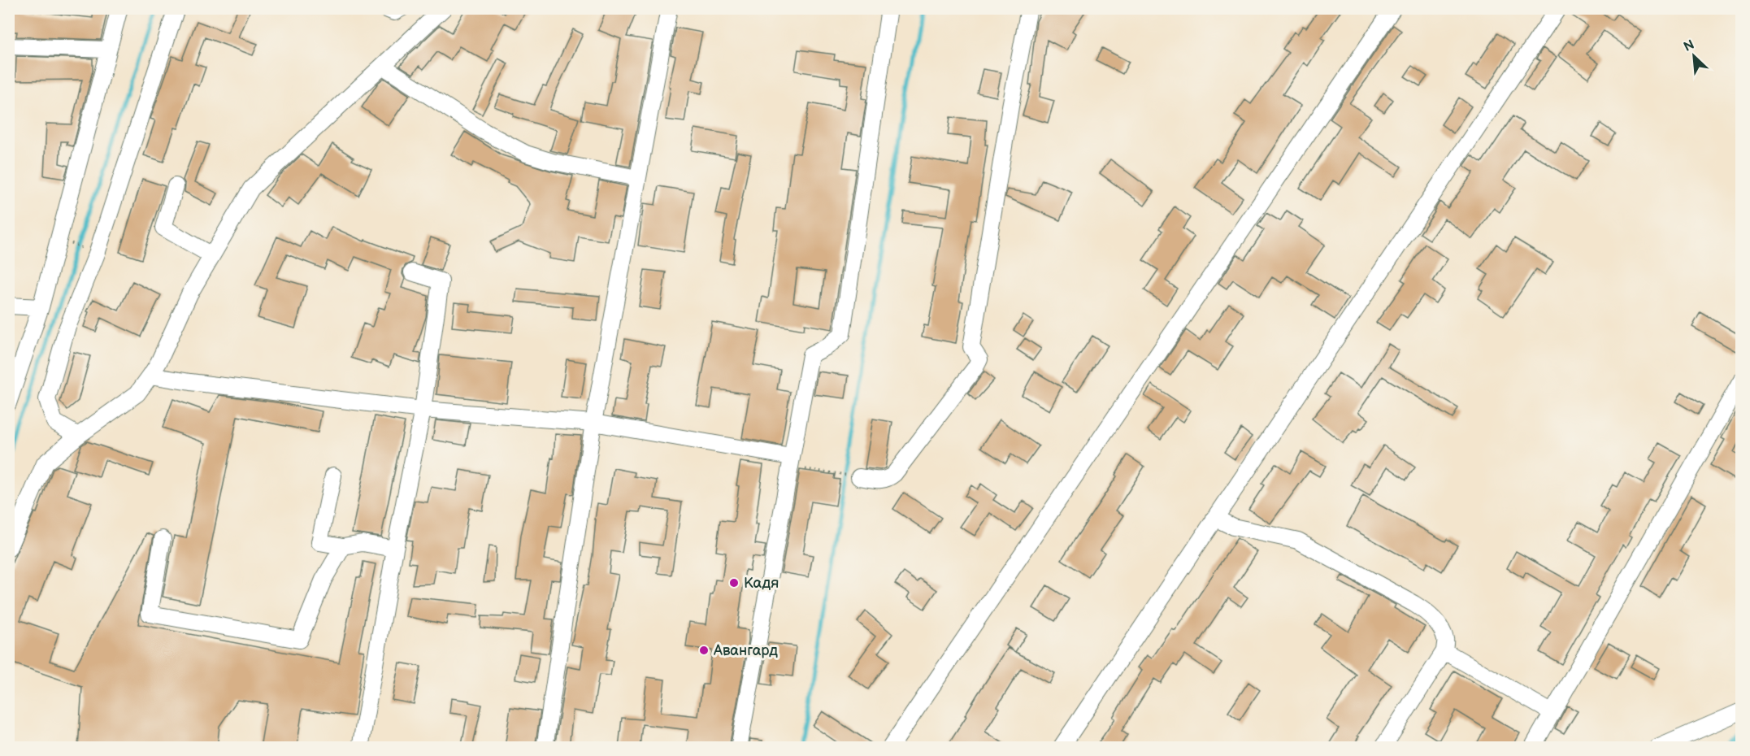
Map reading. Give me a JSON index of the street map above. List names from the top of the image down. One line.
{"places":["Кадя","Авангард"],"north":"top left"}
